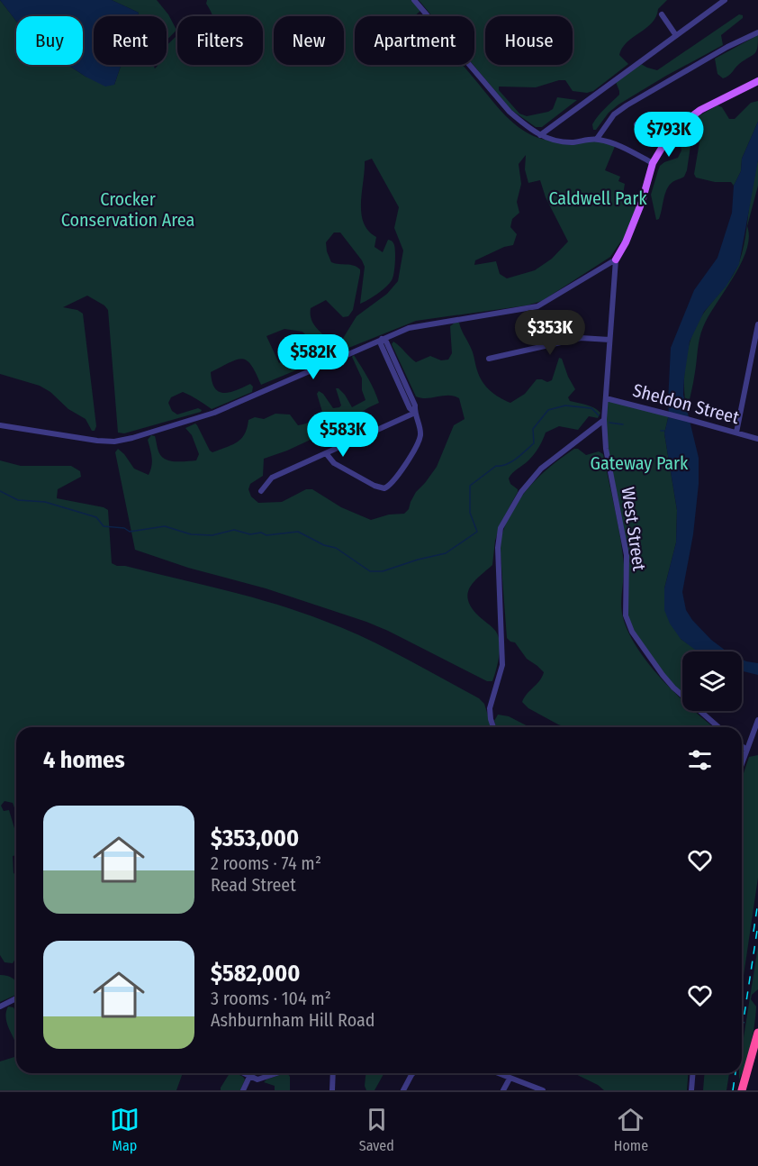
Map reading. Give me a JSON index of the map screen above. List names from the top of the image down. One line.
{"streets":{"street":["Sheldon Street","West Street"]},"crossings":[["Sheldon Street","West Street"]],"parks":["Caldwell Park","Crocker Conservation Area","Gateway Park"],"page":{"chip":["Buy","Rent","Filters","New","Apartment","House"],"price":["$793K","$353K","$582K","$583K"],"heading":"4 homes","list":[{"name":"$353,000","note":"2 rooms · 74 m² · Read Street"},{"name":"$582,000","note":"3 rooms · 104 m² · Ashburnham Hill Road"}],"tabs":["Map","Saved","Home"]}}
